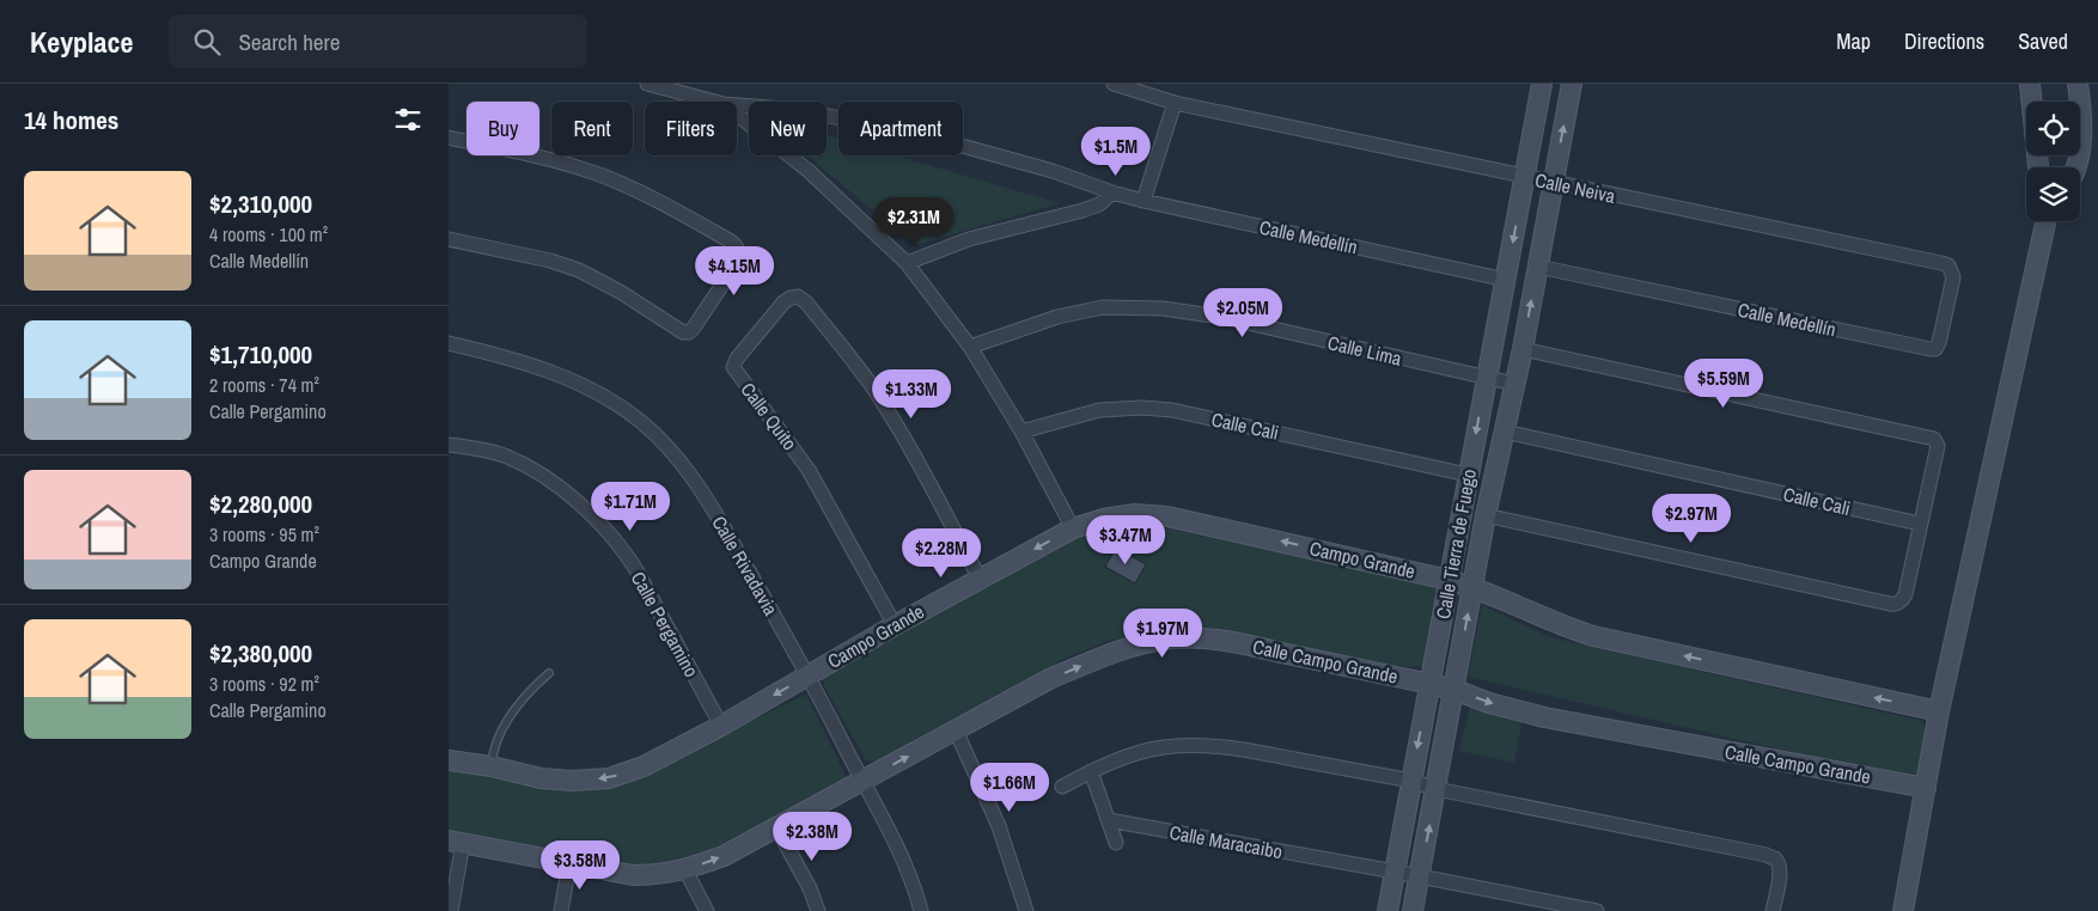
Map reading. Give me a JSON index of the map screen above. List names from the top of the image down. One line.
{"streets":{"street":["Calle Neiva","Calle Medellín","Calle Lima","Calle Quito","Calle Cali","Calle Tierra de Fuego","Campo Grande","Calle Rivadavia","Calle Pergamino","Calle Campo Grande","Calle Maracaibo"]},"crossings":[["Calle Neiva","Calle Medellín"],["Calle Neiva","Calle Tierra de Fuego"],["Calle Medellín","Calle Tierra de Fuego"],["Calle Lima","Calle Tierra de Fuego"],["Calle Quito","Campo Grande"],["Calle Cali","Calle Tierra de Fuego"],["Calle Tierra de Fuego","Campo Grande"],["Calle Tierra de Fuego","Calle Campo Grande"],["Calle Tierra de Fuego","Calle Maracaibo"],["Campo Grande","Calle Rivadavia"],["Campo Grande","Calle Pergamino"],["Calle Rivadavia","Calle Campo Grande"]],"one_way":["Campo Grande"],"page":{"header":"Keyplace","search":"Search here","nav":["Map","Directions","Saved"],"heading":"14 homes","chip":["Buy","Rent","Filters","New","Apartment"],"price":["$1.5M","$2.31M","$4.15M","$2.05M","$5.59M","$1.33M","$1.71M","$2.97M","$3.47M","$2.28M","$1.97M","$1.66M","$2.38M","$3.58M"],"list":[{"name":"$2,310,000","note":"4 rooms · 100 m² · Calle Medellín"},{"name":"$1,710,000","note":"2 rooms · 74 m² · Calle Pergamino"},{"name":"$2,280,000","note":"3 rooms · 95 m² · Campo Grande"},{"name":"$2,380,000","note":"3 rooms · 92 m² · Calle Pergamino"}]}}
